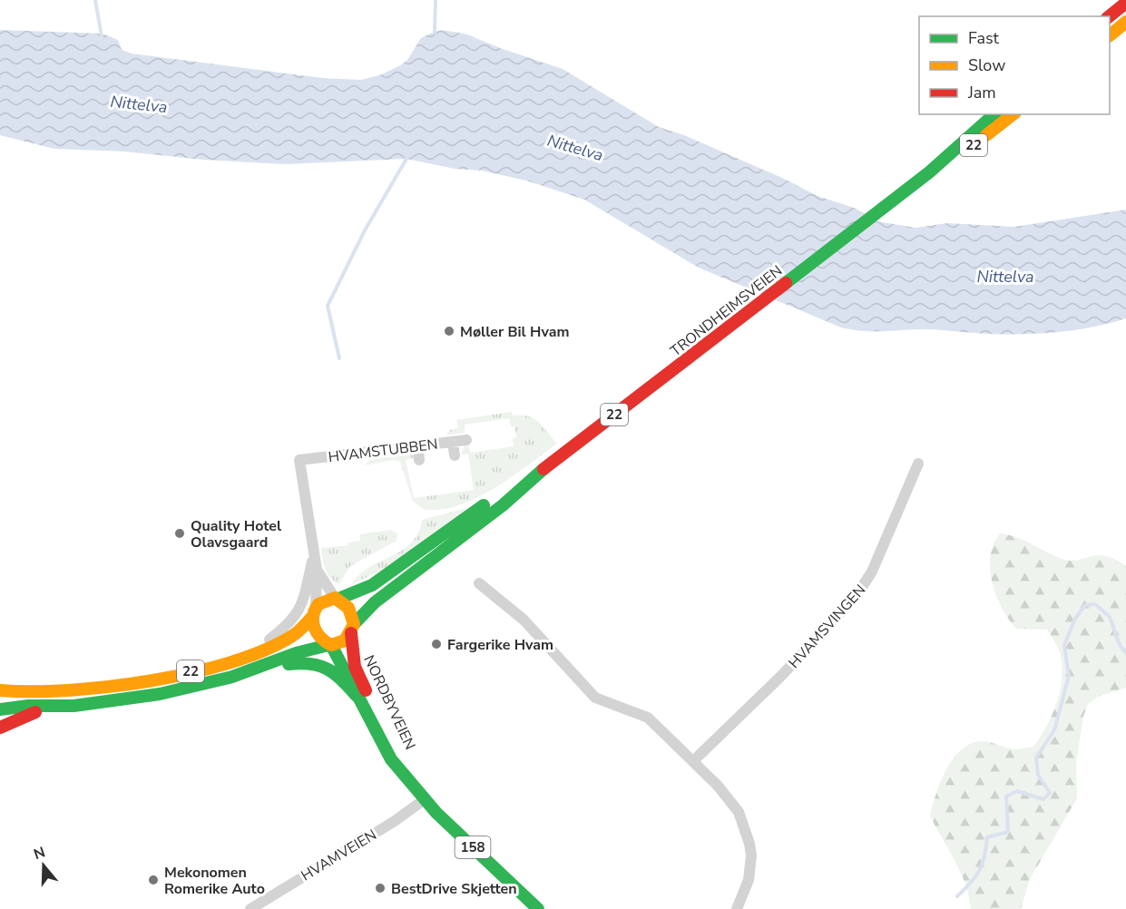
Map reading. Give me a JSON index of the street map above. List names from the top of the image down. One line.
{"streets":{"main road":["22","TRONDHEIMSVEIEN","NORDBYVEIEN","158"],"street":["HVAMSTUBBEN","HVAMSVINGEN","HVAMVEIEN"]},"crossings":[["22","TRONDHEIMSVEIEN"],["22","NORDBYVEIEN"],["TRONDHEIMSVEIEN","NORDBYVEIEN"],["NORDBYVEIEN","HVAMVEIEN"]],"water":["Nittelva"],"places":["Møller Bil Hvam","Quality Hotel Olavsgaard","Fargerike Hvam","Mekonomen Romerike Auto","BestDrive Skjetten"],"legend":["Fast","Slow","Jam"],"north":"top"}
